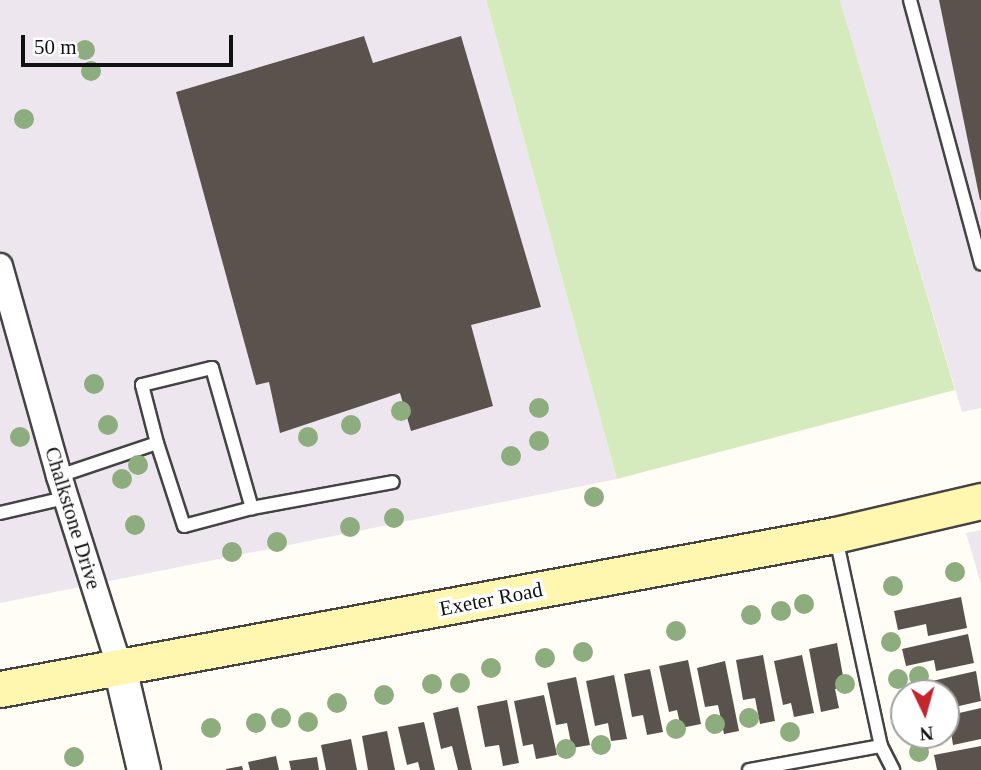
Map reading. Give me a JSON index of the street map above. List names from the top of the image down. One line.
{"streets":{"main road":["Exeter Road"],"street":["Chalkstone Drive"]},"crossings":[["Chalkstone Drive","Exeter Road"]],"scale_bar":"50 m","north":"bottom"}
